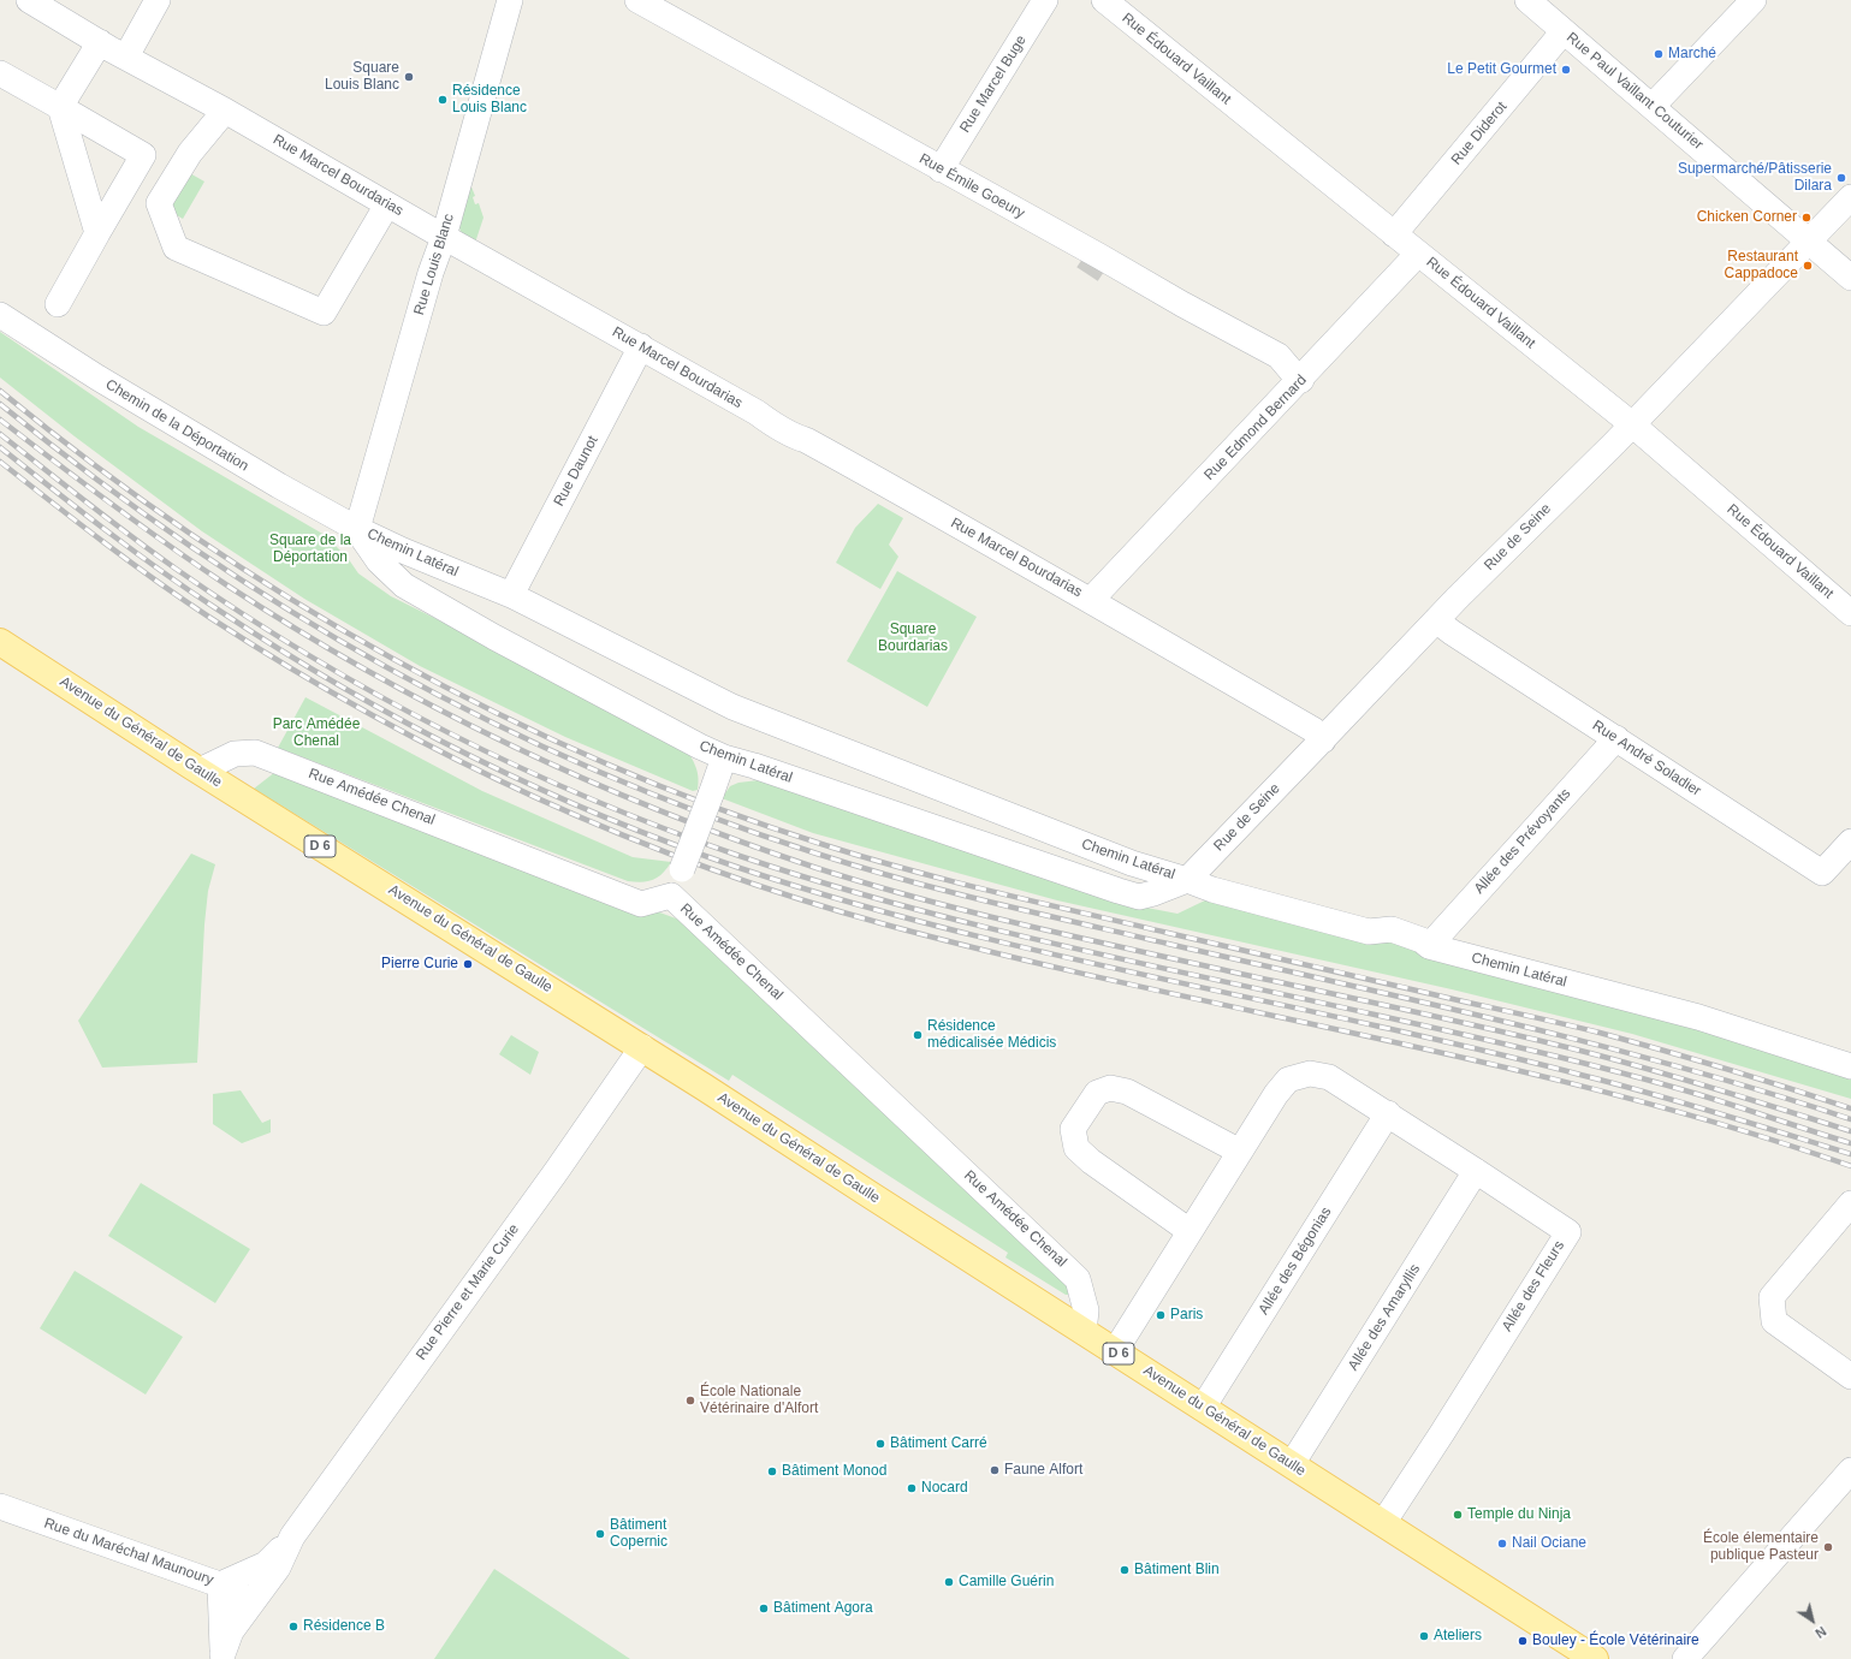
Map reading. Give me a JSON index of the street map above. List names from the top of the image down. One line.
{"streets":{"main road":["Avenue du Général de Gaulle","D 6"],"street":["Rue Édouard Vaillant","Rue Marcel Buge","Rue Paul Vaillant Couturier","Rue Diderot","Rue Marcel Bourdarias","Rue Émile Goeury","Rue Louis Blanc","Chemin de la Déportation","Rue Edmond Bernard","Rue Daunot","Rue de Seine","Chemin Latéral","Rue André Soladier","Rue Amédée Chenal","Allée des Prévoyants","Allée des Bégonias","Allée des Fleurs","Rue Pierre et Marie Curie","Allée des Amaryllis","Rue du Maréchal Maunoury"]},"crossings":[["Rue Édouard Vaillant","Rue Diderot"],["Rue Édouard Vaillant","Rue Edmond Bernard"],["Rue Édouard Vaillant","Rue de Seine"],["Rue Marcel Buge","Rue Émile Goeury"],["Rue Paul Vaillant Couturier","Rue Diderot"],["Rue Paul Vaillant Couturier","Rue de Seine"],["Rue Marcel Bourdarias","Rue Louis Blanc"],["Rue Marcel Bourdarias","Rue Edmond Bernard"],["Rue Marcel Bourdarias","Rue Daunot"],["Rue Marcel Bourdarias","Rue de Seine"],["Rue Émile Goeury","Rue Edmond Bernard"],["Rue Louis Blanc","Chemin de la Déportation"],["Rue Louis Blanc","Chemin Latéral"],["Chemin de la Déportation","Chemin Latéral"],["Rue Daunot","Chemin Latéral"],["Rue de Seine","Chemin Latéral"],["Rue de Seine","Rue André Soladier"],["Chemin Latéral","Allée des Prévoyants"],["Avenue du Général de Gaulle","Rue Amédée Chenal"],["Avenue du Général de Gaulle","Allée des Bégonias"],["Avenue du Général de Gaulle","Allée des Fleurs"],["Avenue du Général de Gaulle","Rue Pierre et Marie Curie"],["Avenue du Général de Gaulle","Allée des Amaryllis"],["Rue André Soladier","Allée des Prévoyants"],["Allée des Bégonias","Allée des Fleurs"],["Allée des Fleurs","Allée des Amaryllis"],["Rue Pierre et Marie Curie","Rue du Maréchal Maunoury"]],"parks":["Square de la Déportation","Square Bourdarias","Parc Amédée Chenal"],"places":["Marché","Le Petit Gourmet","Square Louis Blanc","Résidence Louis Blanc","Supermarché/Pâtisserie Dilara","Chicken Corner","Restaurant Cappadoce","Pierre Curie","Résidence médicalisée Médicis","Paris","École Nationale Vétérinaire d'Alfort","Bâtiment Carré","Faune Alfort","Bâtiment Monod","Nocard","Temple du Ninja","Bâtiment Copernic","Nail Ociane","École élementaire publique Pasteur","Bâtiment Blin","Camille Guérin","Bâtiment Agora","Résidence B","Ateliers","Bouley - École Vétérinaire"],"north":"bottom right"}
